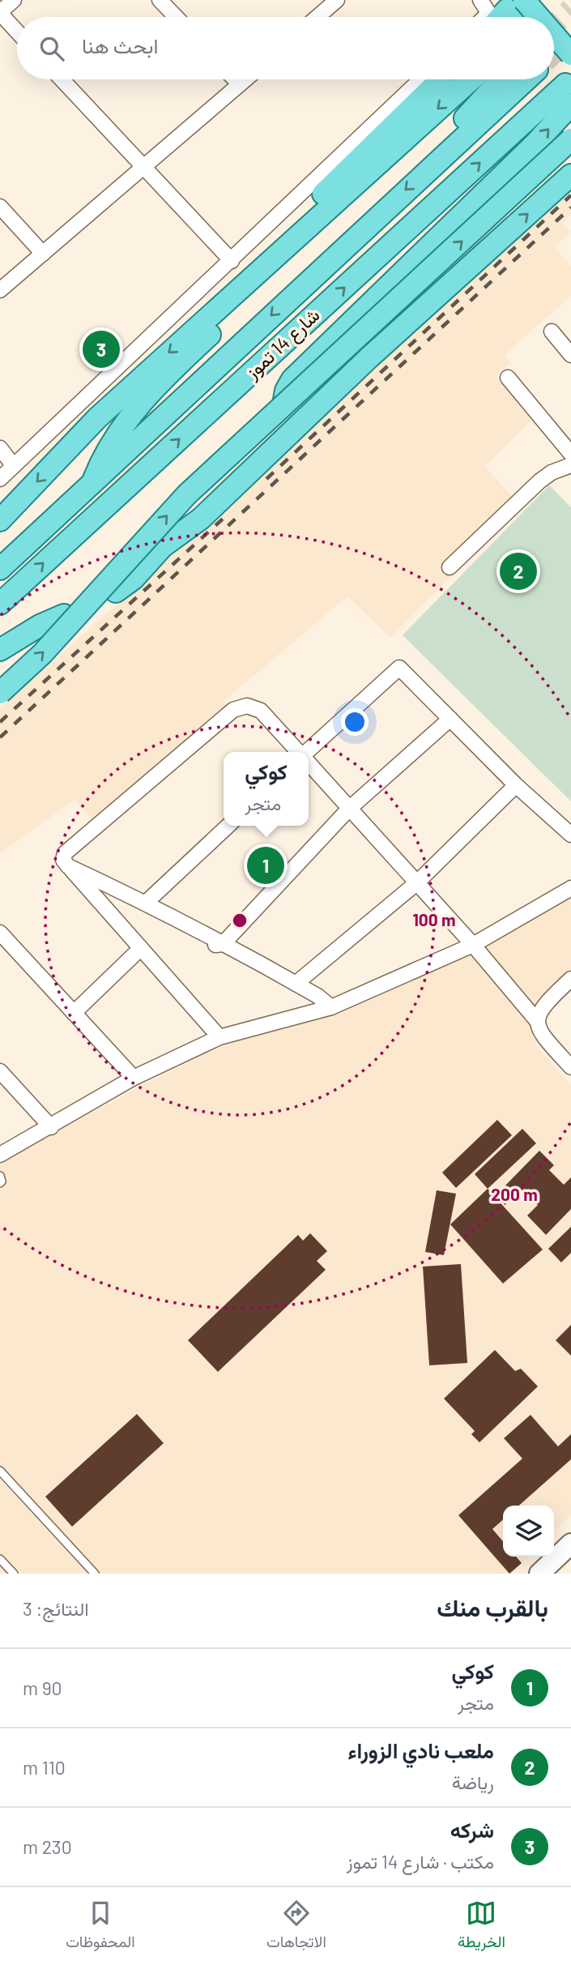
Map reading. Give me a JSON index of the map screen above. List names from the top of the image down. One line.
{"streets":{"main road":["شارع 14 تموز"]},"page":{"search":"ابحث هنا","pins":["3","2","1"],"popup":["كوكي","متجر"],"heading":["بالقرب منك","النتائج: 3"],"list":[{"mark":"1","name":"كوكي","note":"متجر","value":"90 m"},{"mark":"2","name":"ملعب نادي الزوراء","note":"رياضة","value":"110 m"},{"mark":"3","name":"شركه","note":"مكتب · شارع 14 تموز","value":"230 m"}],"nav":["الخريطة","الاتجاهات","المحفوظات"]},"rings":["100 m","200 m"]}
